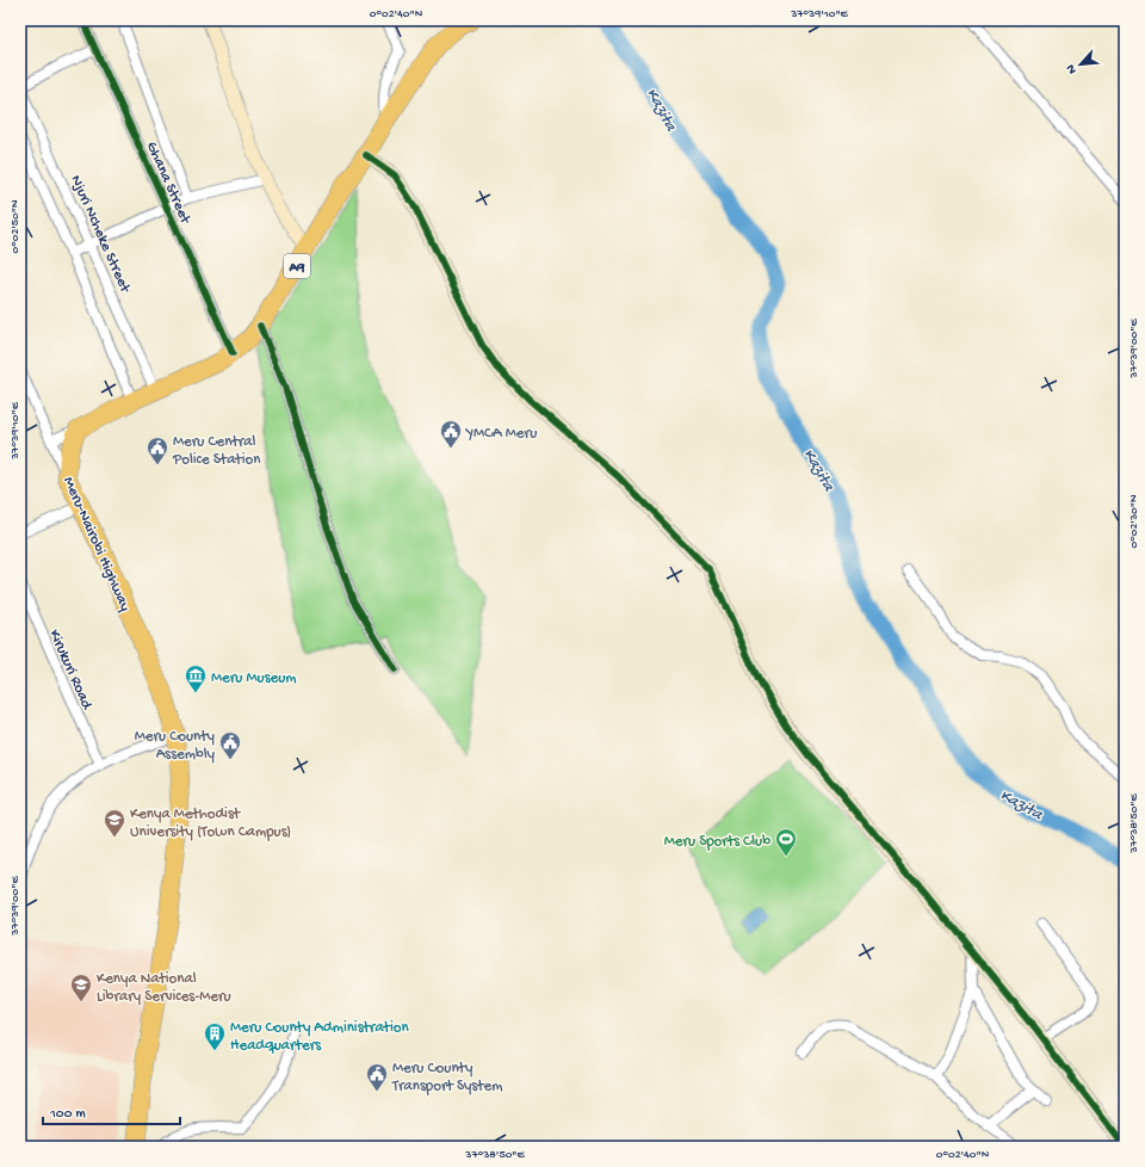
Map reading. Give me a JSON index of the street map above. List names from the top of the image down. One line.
{"streets":{"highway":["A9","Meru-Nairobi Highway"],"street":["Ghana Street","Njuri Ncheke Street","Kirukuri Road"]},"crossings":[["Ghana Street","A9"],["Njuri Ncheke Street","A9"],["A9","Meru-Nairobi Highway"]],"water":["Kazita"],"places":{"public building":["YMCA Meru","Meru Central Police Station","Meru County Assembly","Meru County Transport System"],"museum":["Meru Museum"],"school or university":["Kenya Methodist University (Town Campus)","Kenya National Library Services-Meru"],"sports":["Meru Sports Club"],"building":["Meru County Administration Headquarters"]},"scale_bar":"100 m","north":"bottom left","coordinates":["0°02'40\"N","37°39'10\"E","0°02'50\"N","37°39'00\"E","0°02'30\"N","37°38'50\"E"]}
